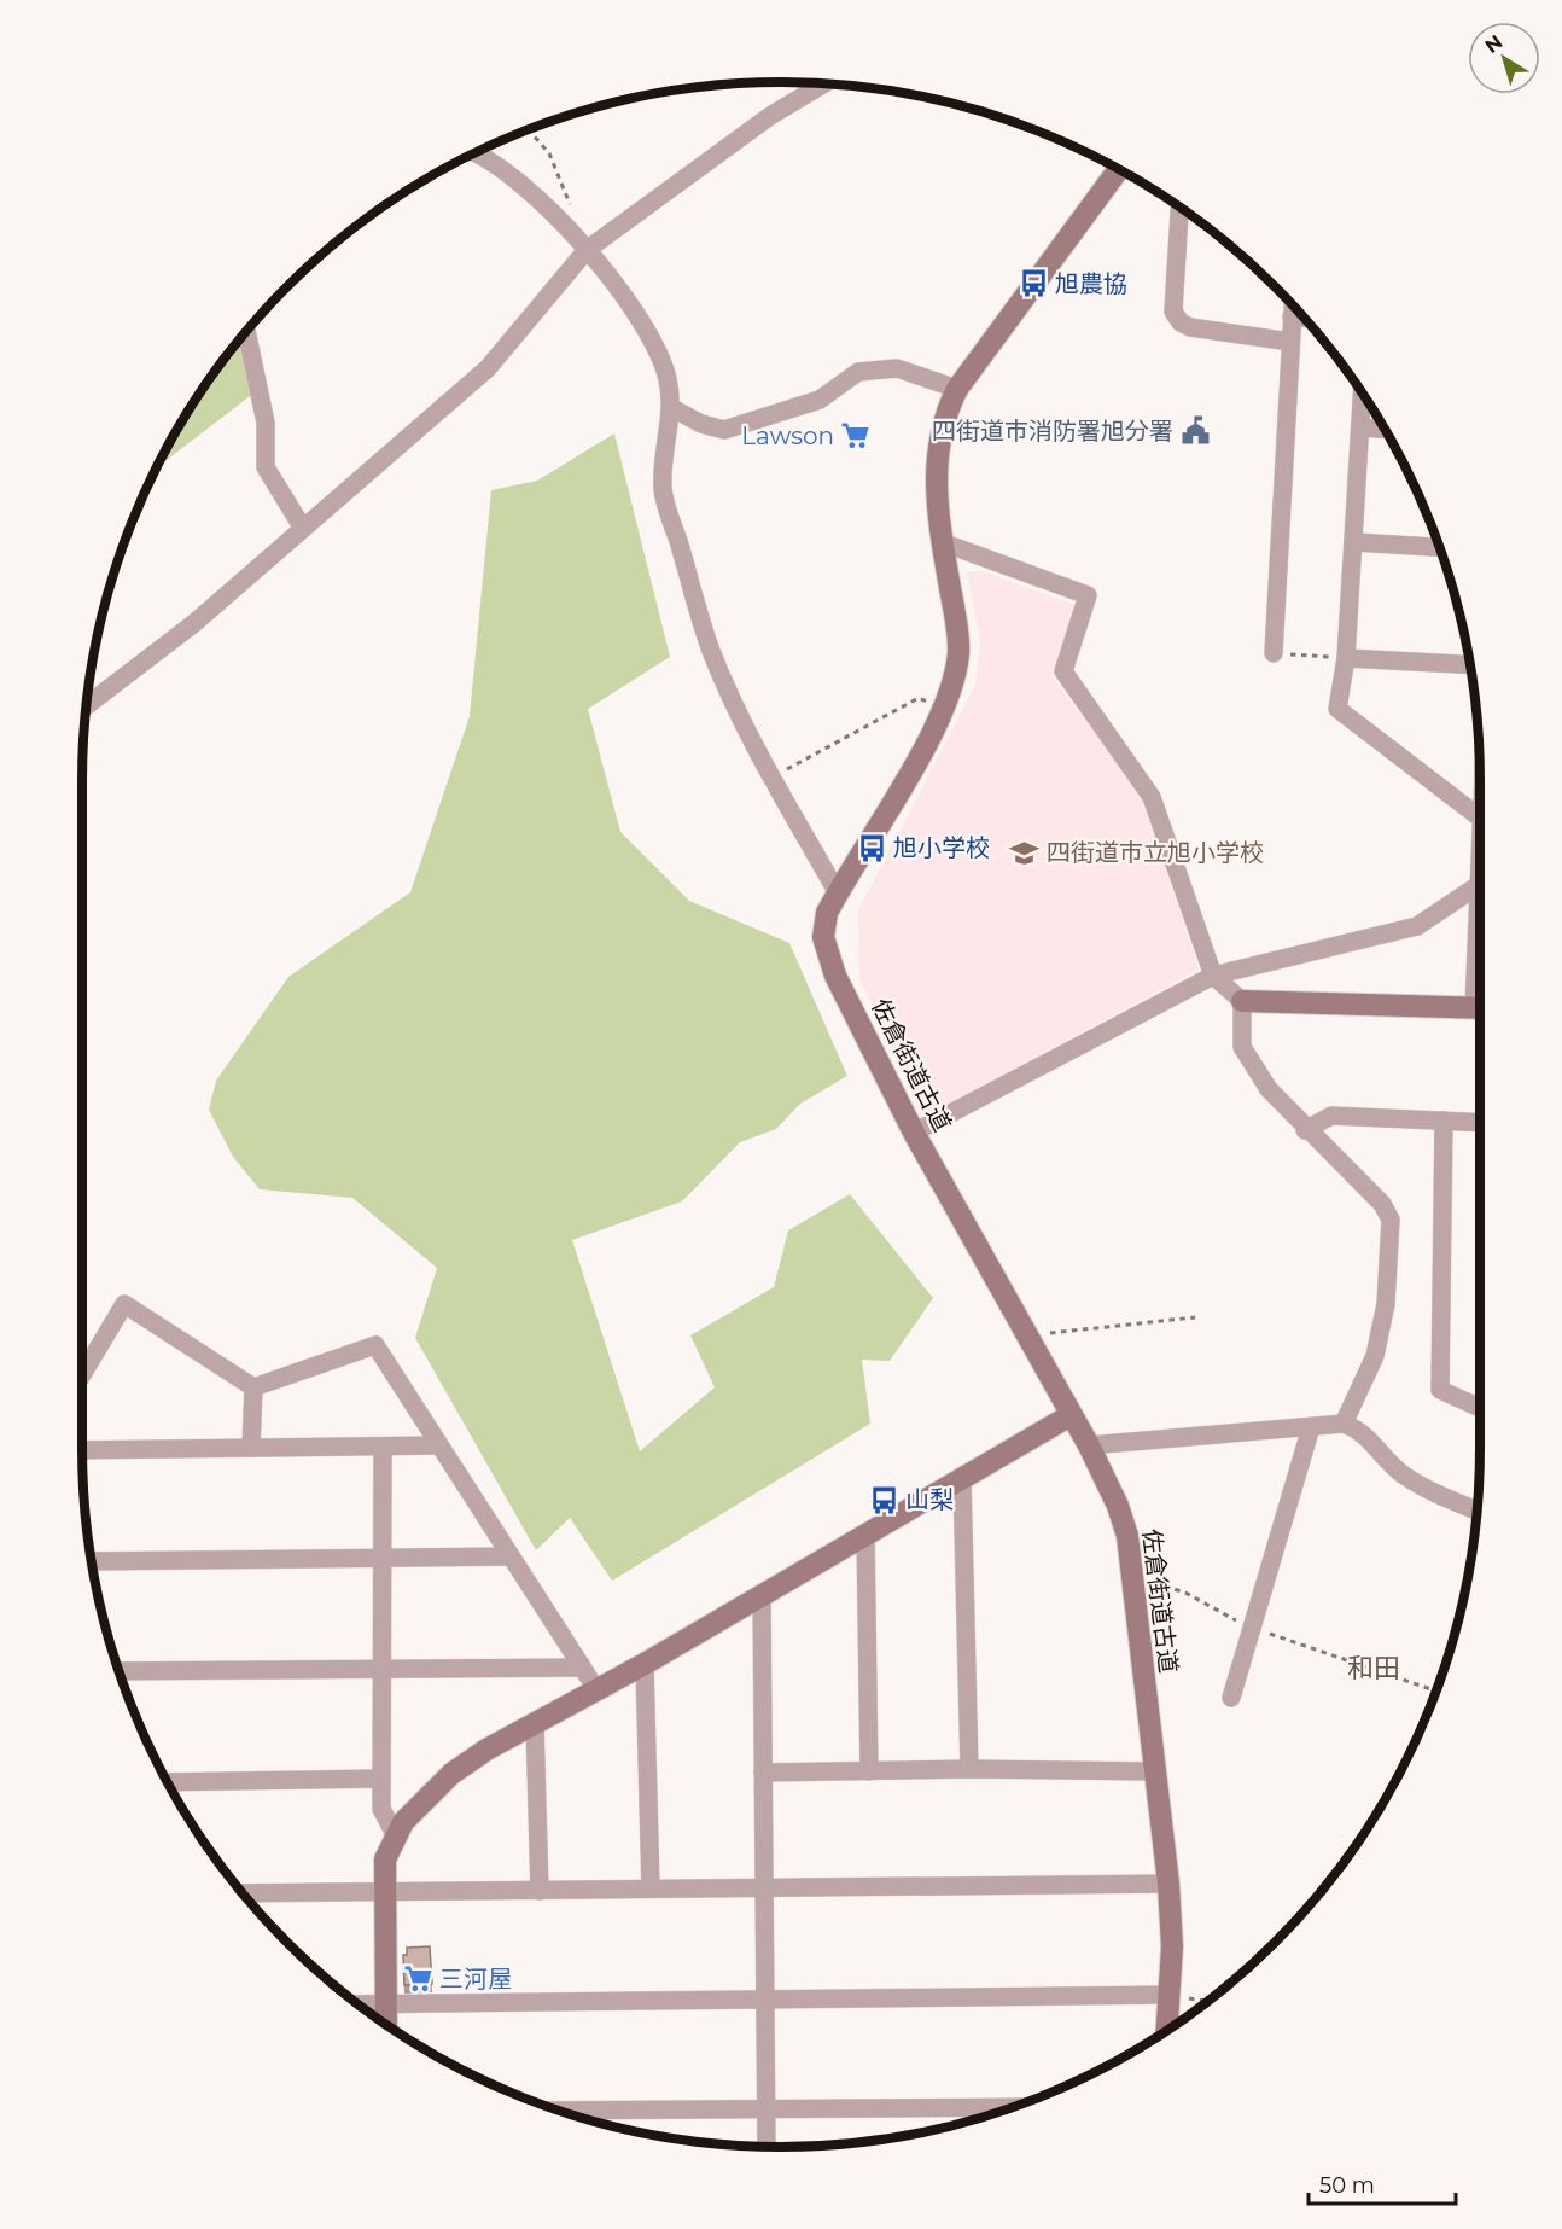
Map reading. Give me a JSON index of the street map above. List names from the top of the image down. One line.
{"streets":{"street":["佐倉街道古道"]},"districts":["和田"],"places":{"bus stop":["旭農協","旭小学校","山梨"],"public building":["四街道市消防署旭分署"],"supermarket":["Lawson","三河屋"],"school or university":["四街道市立旭小学校"]},"scale_bar":"50 m","north":"top left"}
